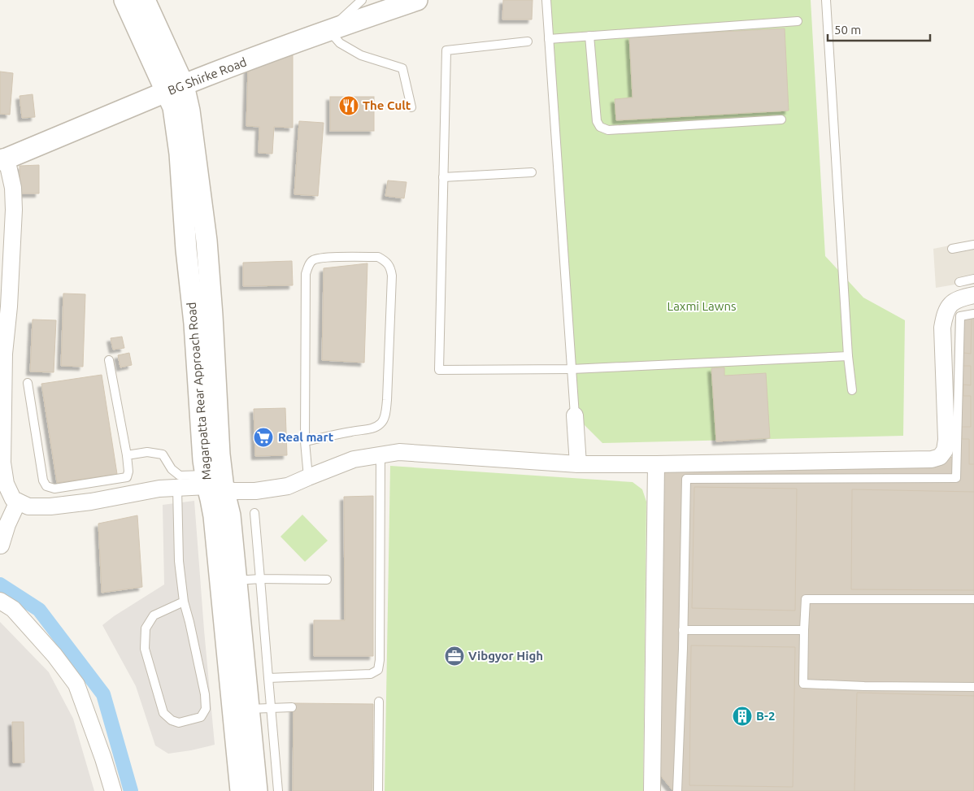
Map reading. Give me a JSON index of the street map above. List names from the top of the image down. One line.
{"streets":{"street":["BG Shirke Road","Magarpatta Rear Approach Road"]},"crossings":[["BG Shirke Road","Magarpatta Rear Approach Road"]],"parks":["Laxmi Lawns"],"places":{"restaurant":["The Cult"],"supermarket":["Real mart"],"office":["Vibgyor High"],"building":["B-2"]},"scale_bar":"50 m"}
